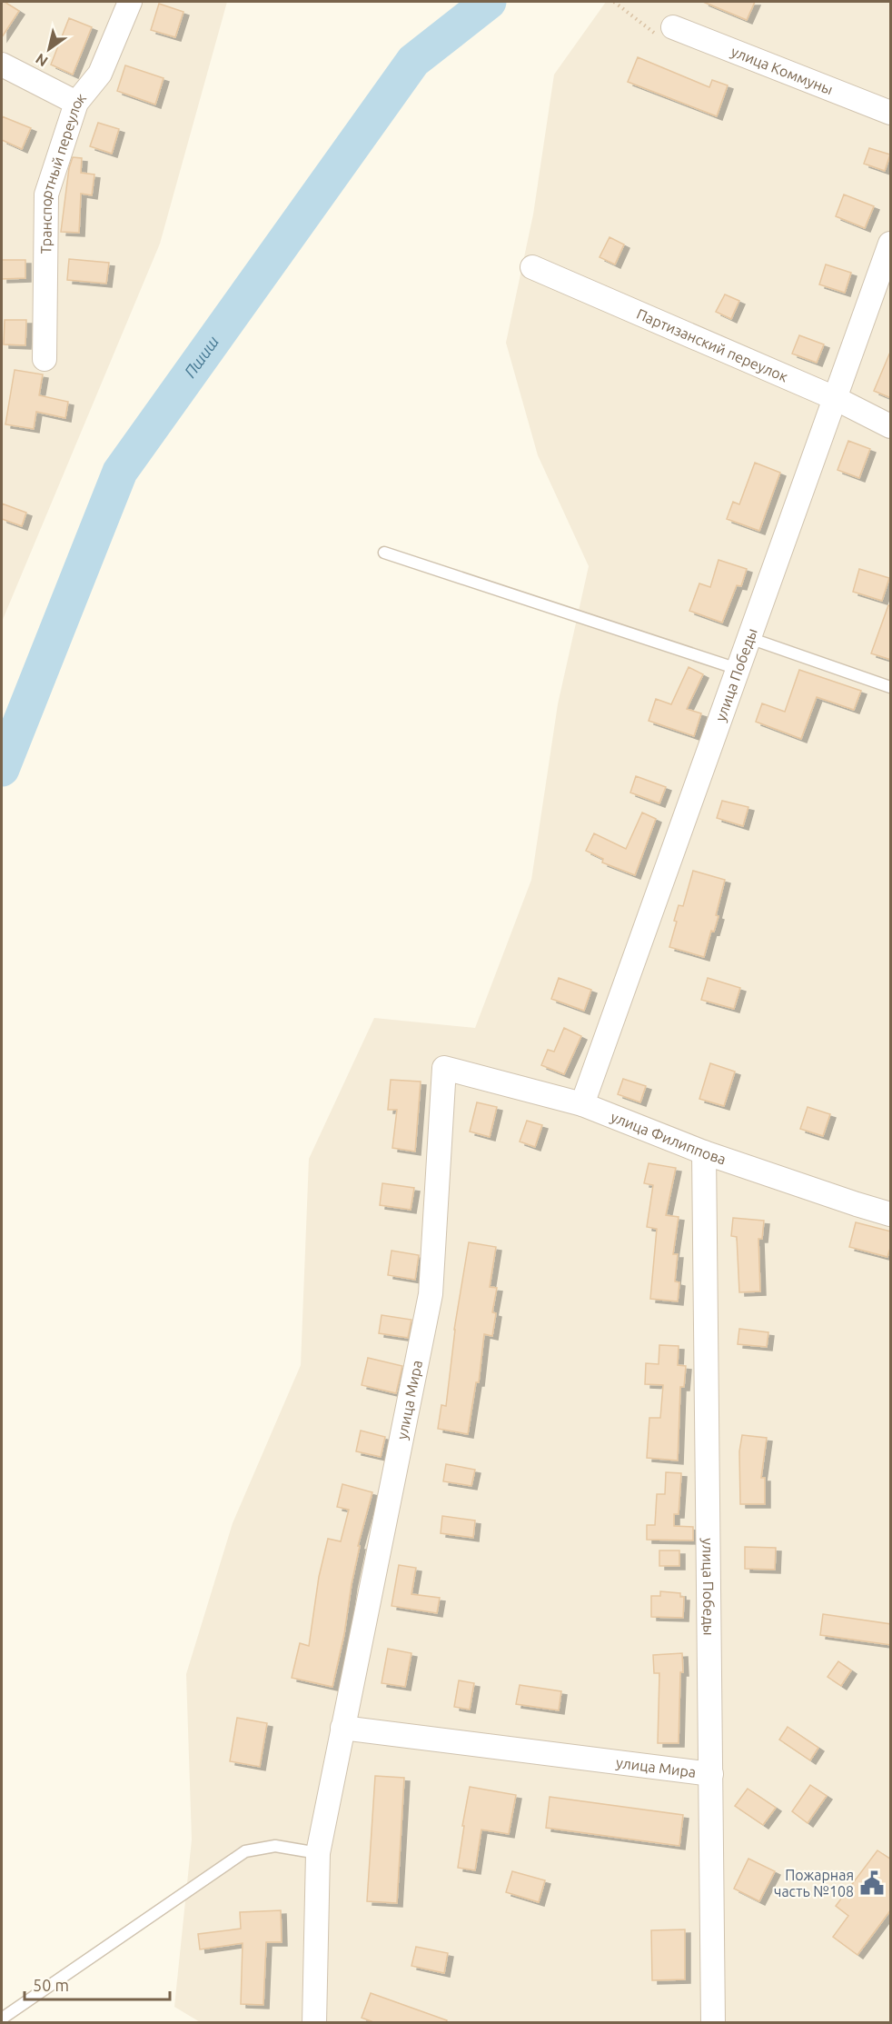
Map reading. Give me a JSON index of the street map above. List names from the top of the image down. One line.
{"streets":{"street":["улица Коммуны","Транспортный переулок","Партизанский переулок","улица Победы","улица Филиппова","улица Мира"]},"crossings":[["Партизанский переулок","улица Победы"],["улица Победы","улица Филиппова"],["улица Победы","улица Мира"],["улица Филиппова","улица Мира"]],"water":["Пшиш"],"places":{"public building":["Пожарная часть №108"]},"scale_bar":"50 m","north":"bottom left"}
